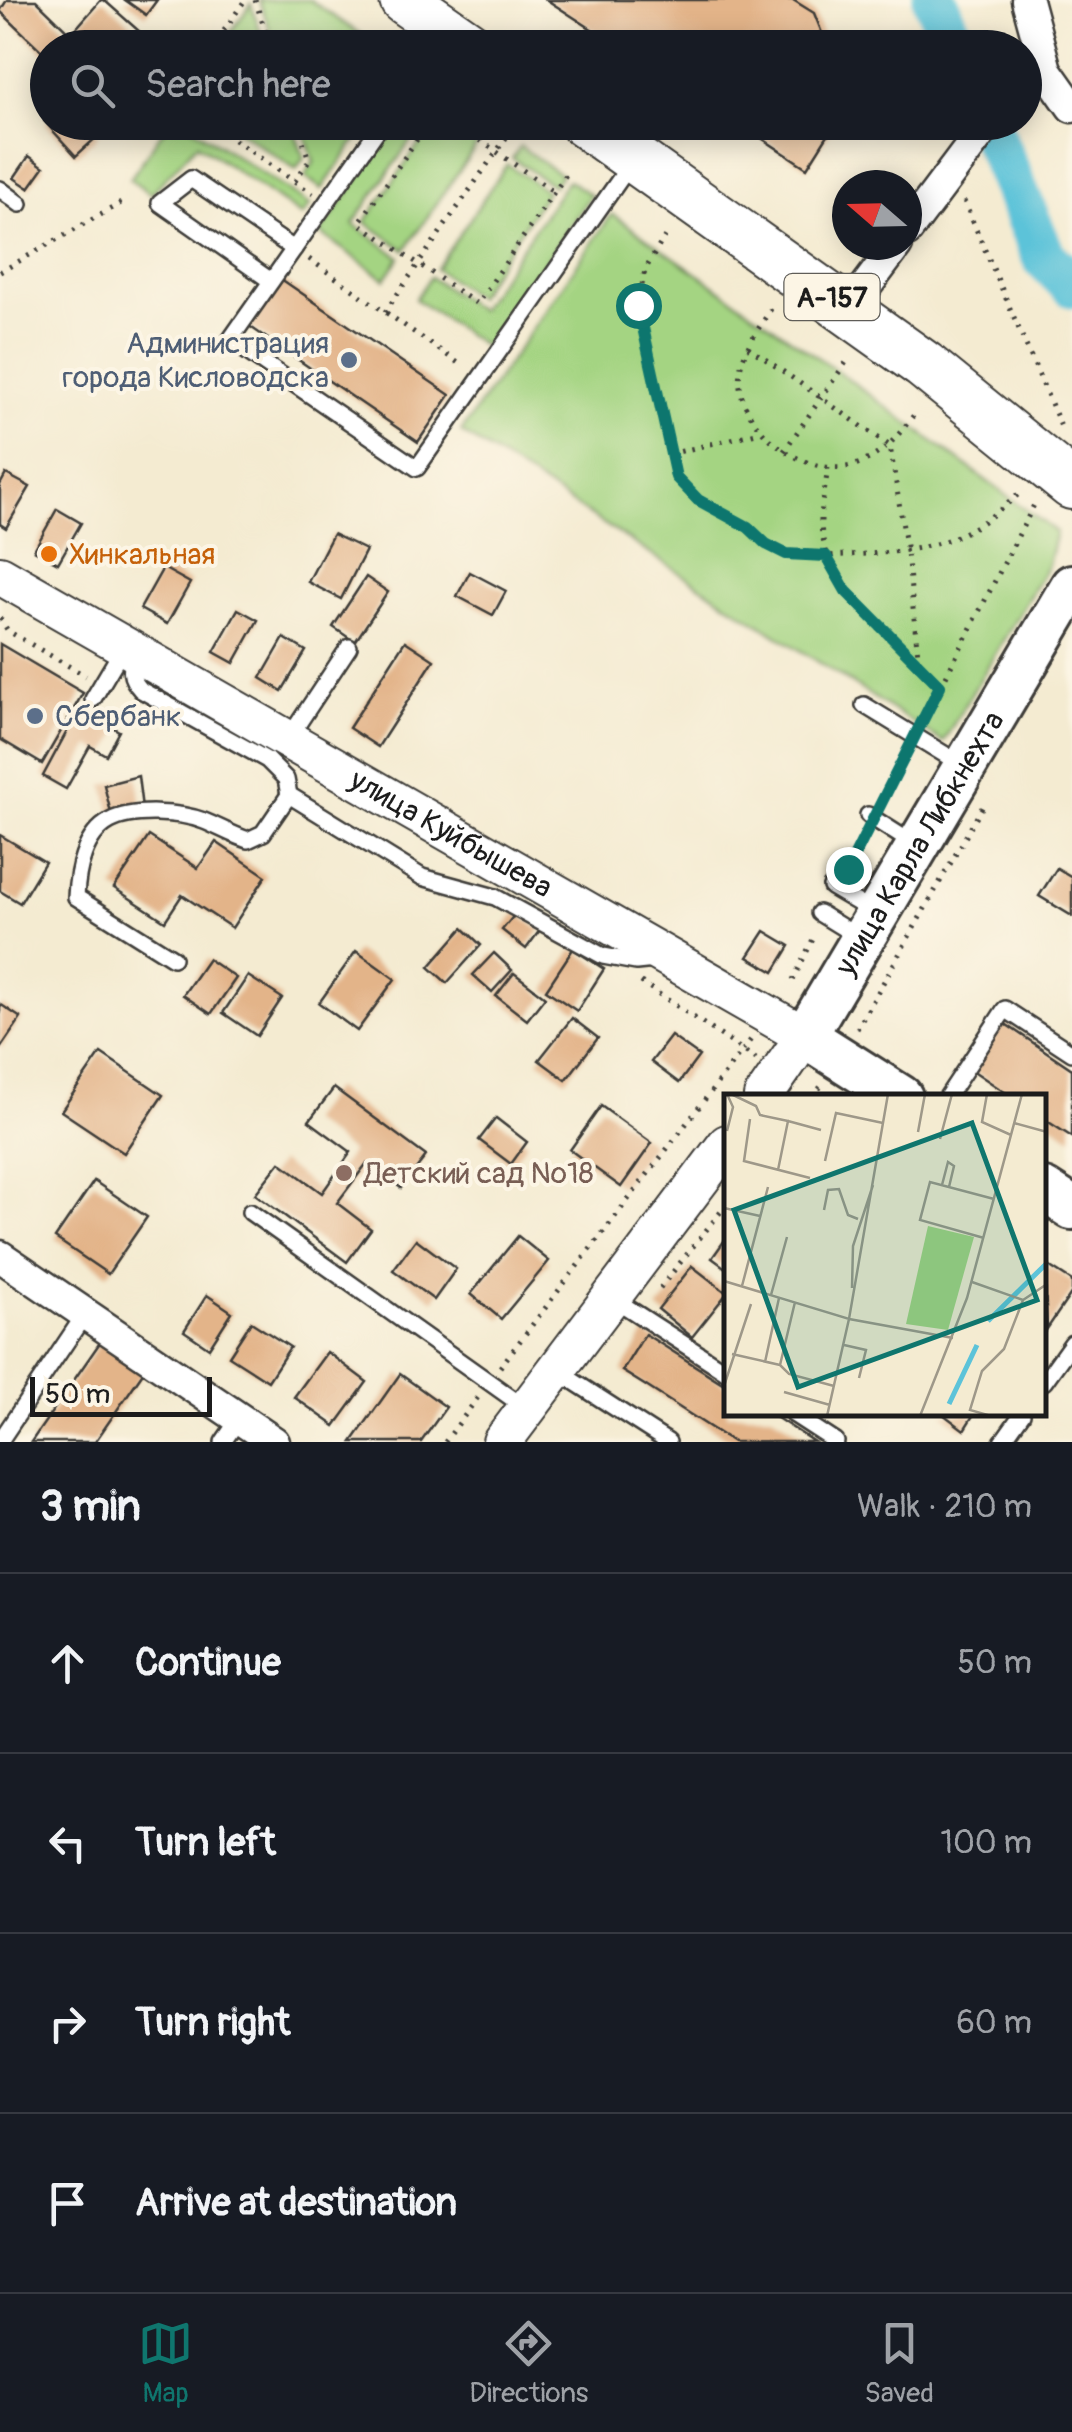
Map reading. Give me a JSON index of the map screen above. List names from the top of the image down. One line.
{"streets":{"main road":["А-157","улица Куйбышева","улица Карла Либкнехта"]},"crossings":[["улица Куйбышева","улица Карла Либкнехта"]],"places":["Администрация города Кисловодска","Хинкальная","Сбербанк","Детский сад №18"],"scale_bar":"50 m","north":"left","page":{"search":"Search here","scale":"50 m","heading":["3 min","Walk · 210 m"],"list":[["Continue","50 m"],["Turn left","100 m"],["Turn right","60 m"],"Arrive at destination"],"nav":["Map","Directions","Saved"]}}
